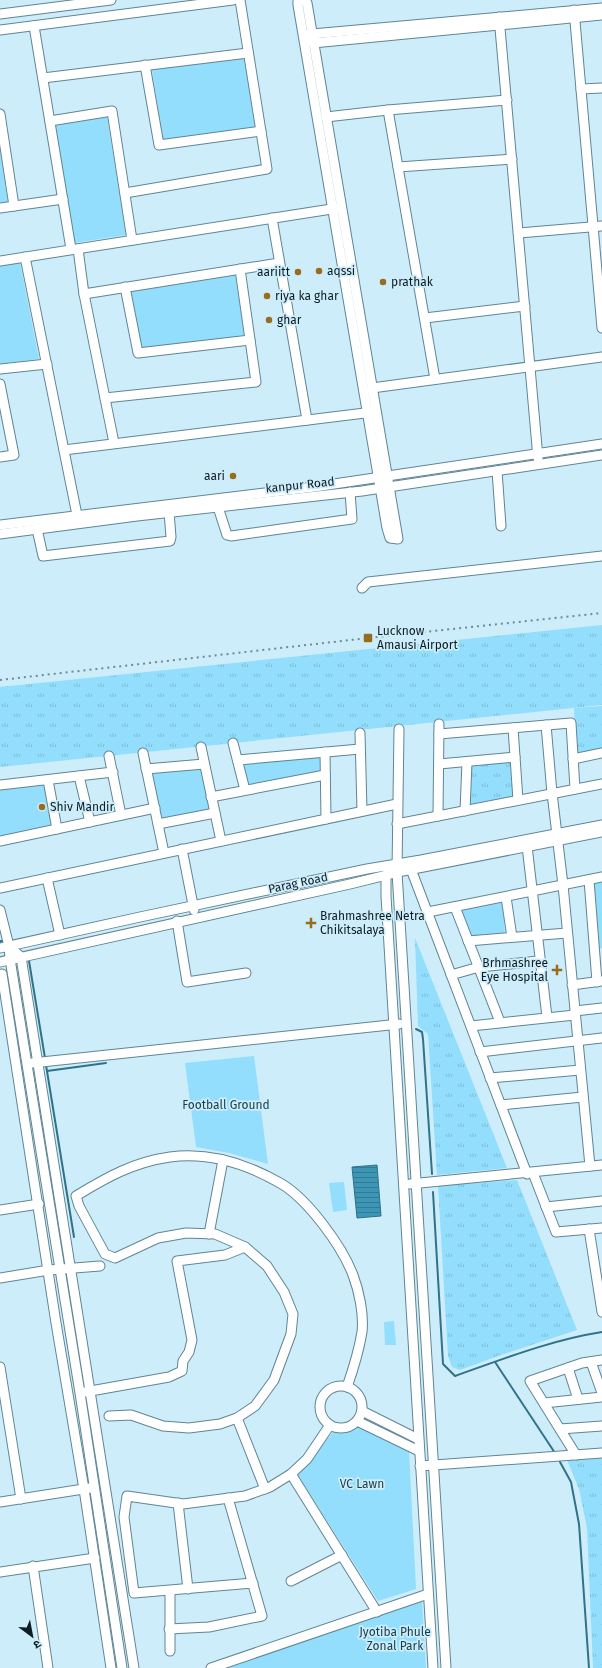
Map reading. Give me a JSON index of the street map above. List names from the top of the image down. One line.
{"streets":{"street":["kanpur Road","Parag Road"]},"parks":["Football Ground","VC Lawn","Jyotiba Phule Zonal Park"],"places":{"other":["aqssi","aariitt","prathak","riya ka ghar","ghar","aari","Shiv Mandir"],"transit":["Lucknow Amausi Airport"],"health":["Brahmashree Netra Chikitsalaya","Brhmashree Eye Hospital"]},"north":"bottom right"}
